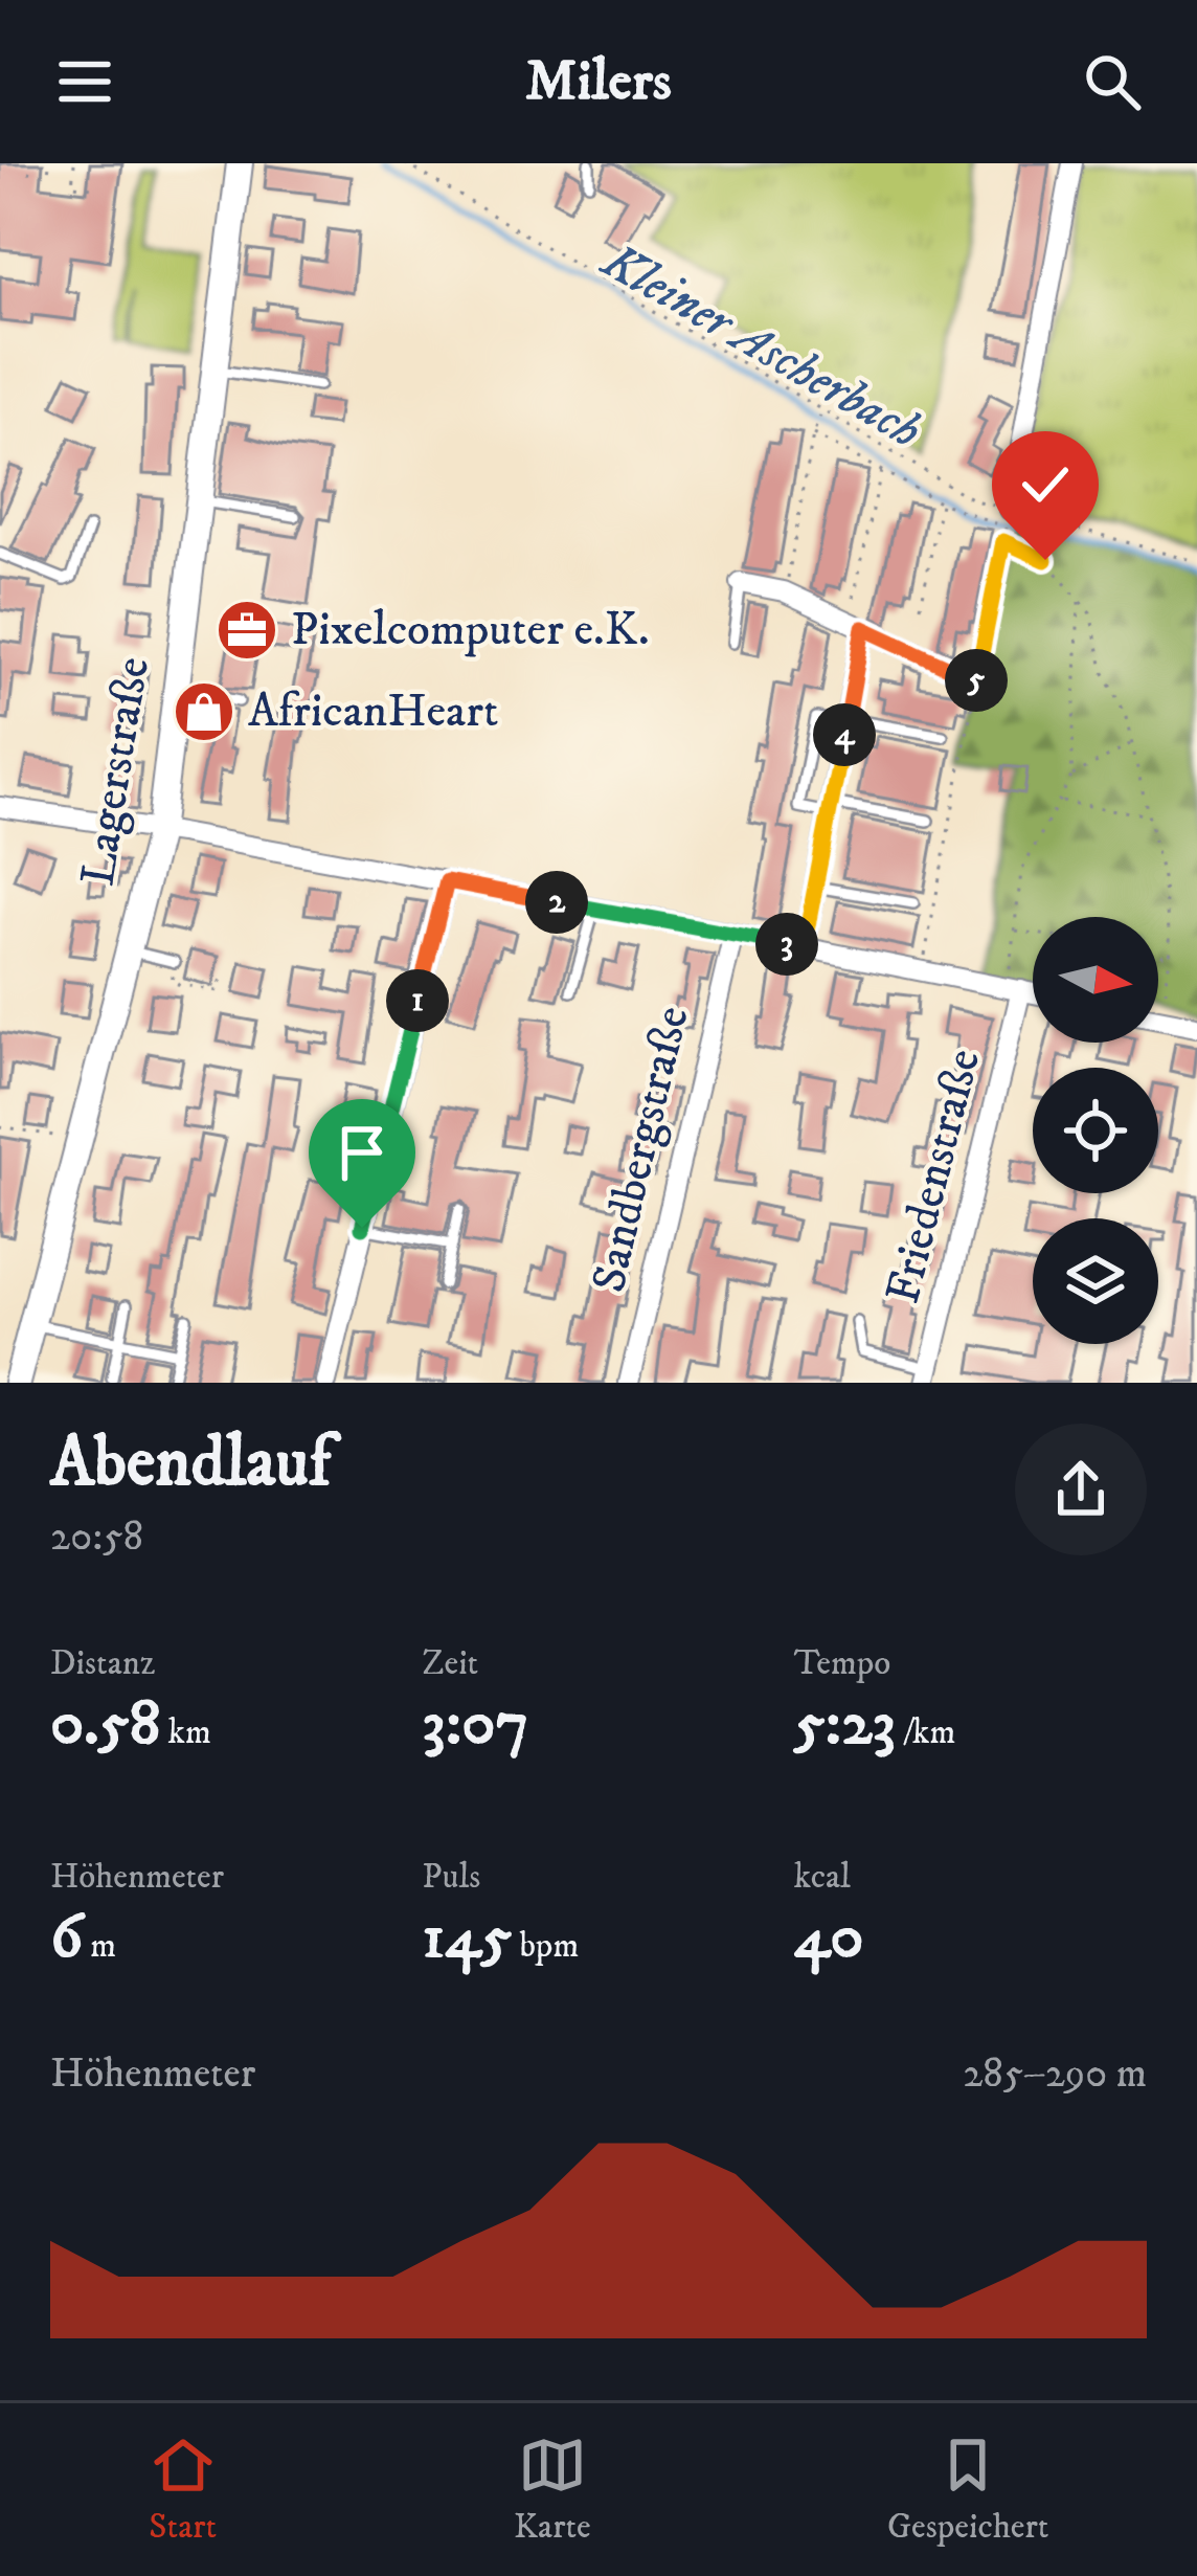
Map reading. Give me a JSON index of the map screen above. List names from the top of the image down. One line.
{"streets":{"street":["Lagerstraße","Sandbergstraße","Friedenstraße"]},"water":["Kleiner Ascherbach"],"places":{"office":["Pixelcomputer e.K."],"shop":["AfricanHeart"]},"north":"right","page":{"header":"Milers","pins":["5","4","2","3","1"],"heading":["Abendlauf","20:58"],"stats":[["Distanz","0.58 km"],["Zeit","3:07"],["Tempo","5:23 /km"],["Höhenmeter","6 m"],["Puls","145 bpm"],["kcal","40"]],"chart":["Höhenmeter","285–290 m"],"tabs":["Start","Karte","Gespeichert"]}}
